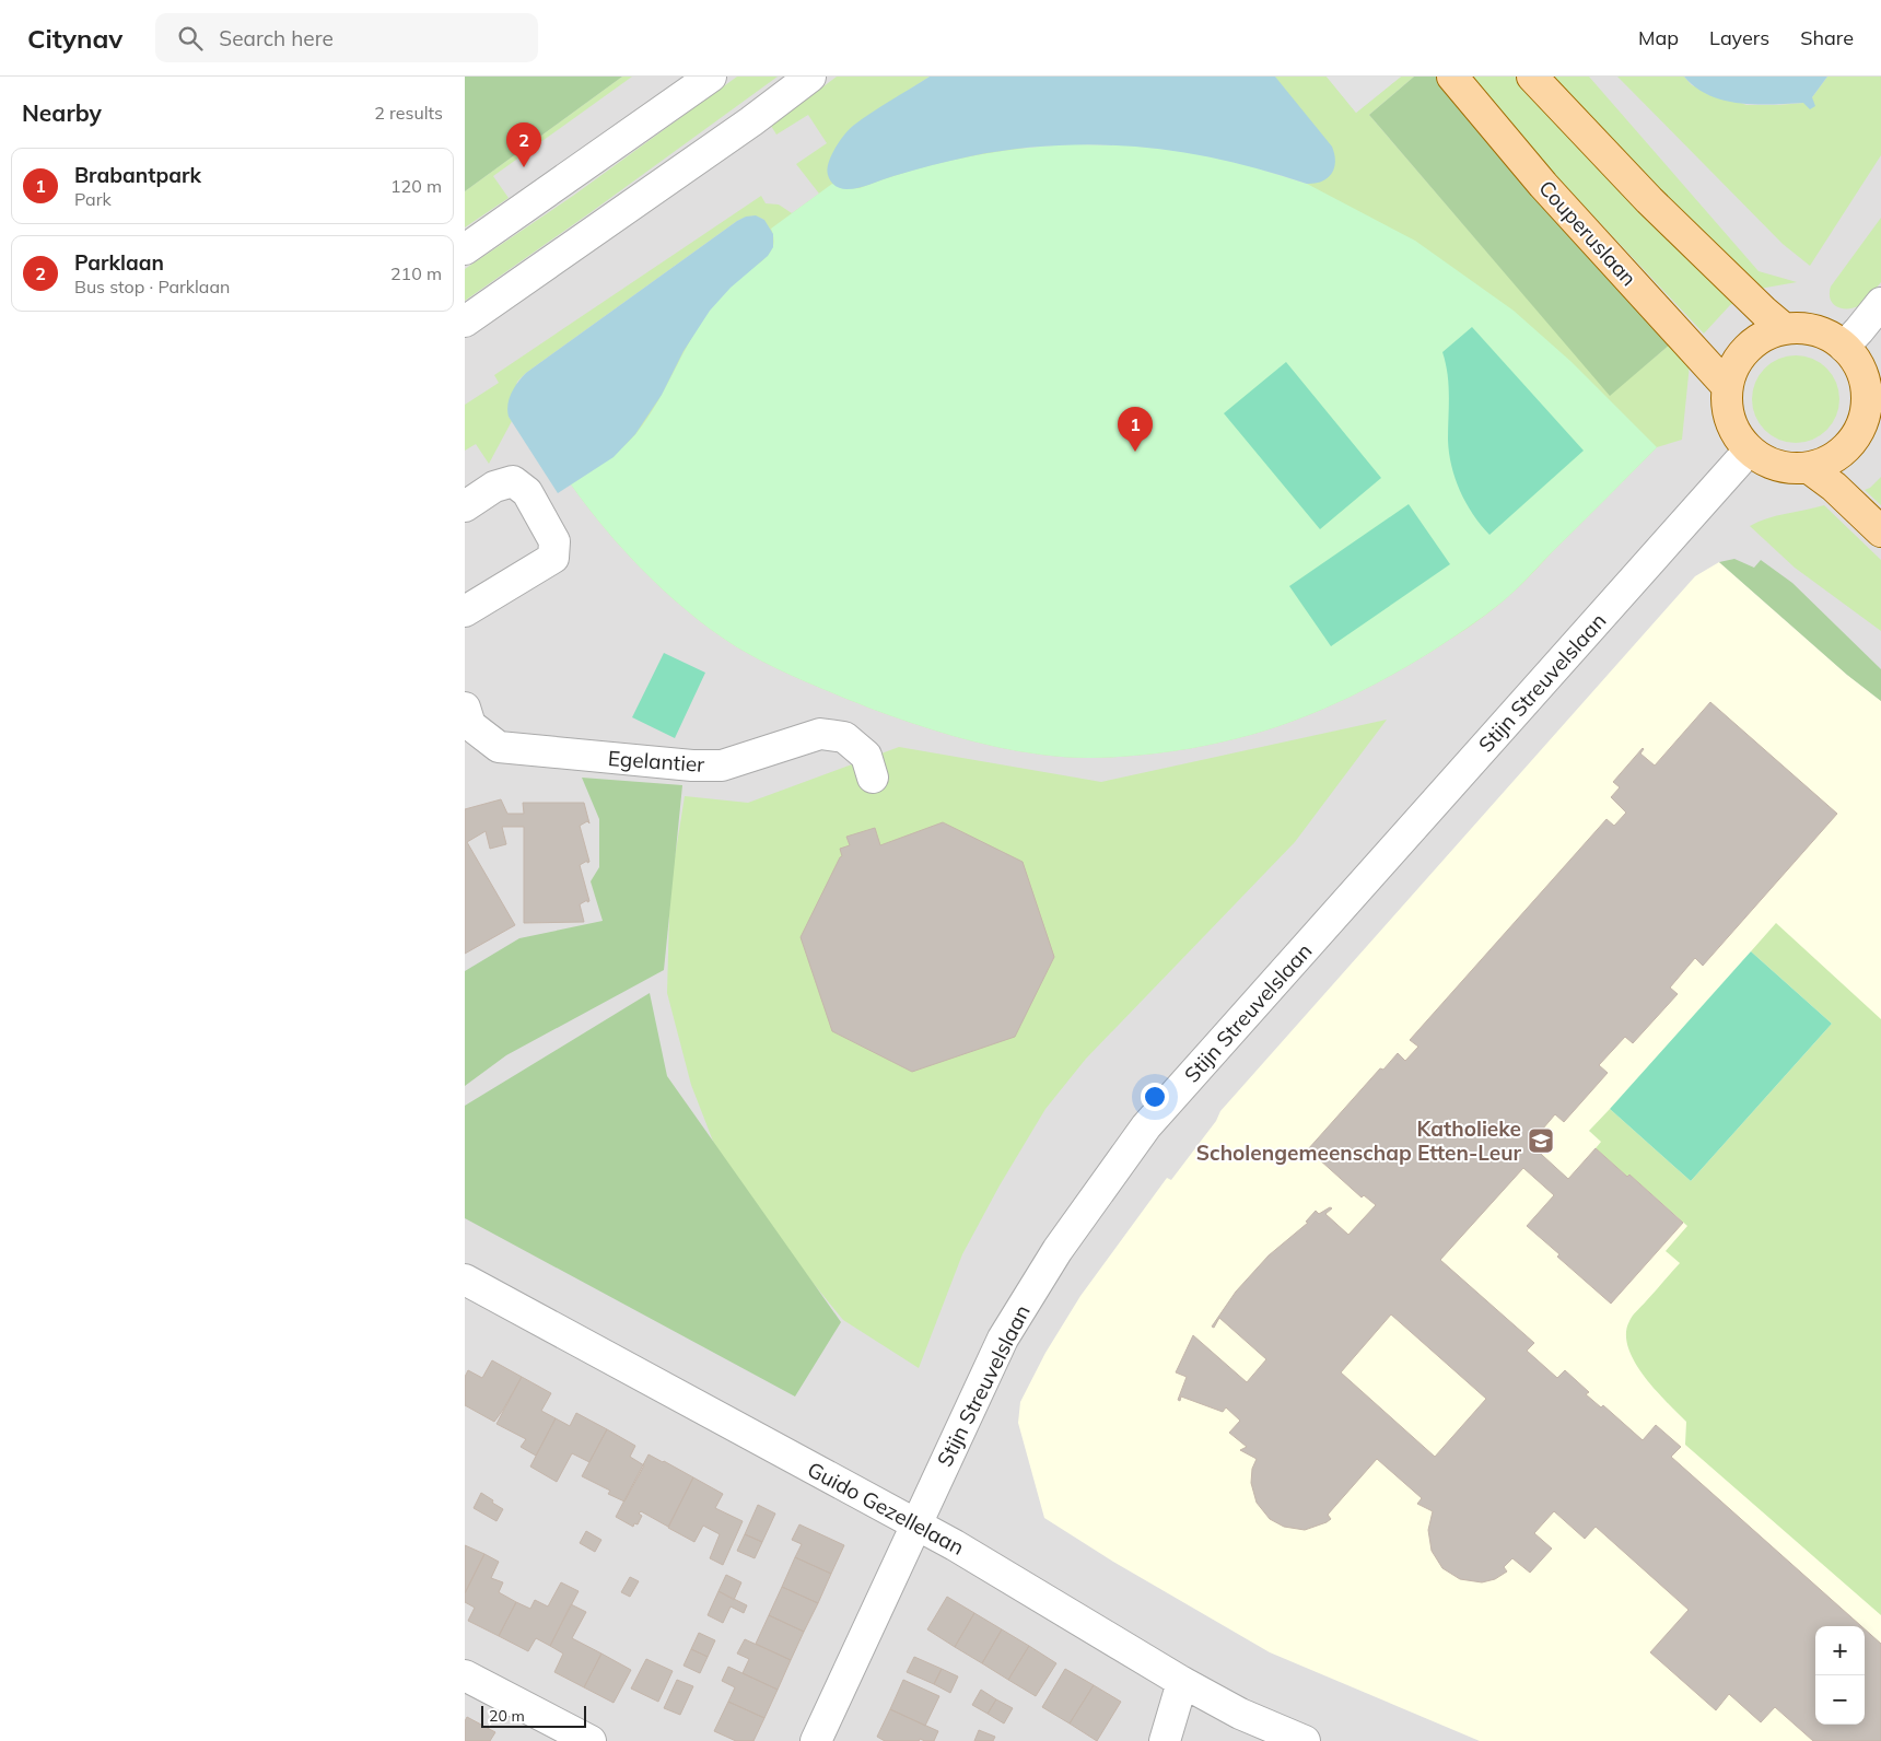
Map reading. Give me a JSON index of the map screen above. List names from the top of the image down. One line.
{"streets":{"main road":["Couperuslaan"],"street":["Stijn Streuvelslaan","Egelantier","Guido Gezellelaan"]},"crossings":[["Couperuslaan","Stijn Streuvelslaan"],["Stijn Streuvelslaan","Guido Gezellelaan"]],"places":{"school or university":["Katholieke Scholengemeenschap Etten-Leur"]},"scale_bar":"20 m","page":{"header":"Citynav","search":"Search here","nav":["Map","Layers","Share"],"heading":["Nearby","2 results"],"pins":["2","1"],"list":[{"mark":"1","name":"Brabantpark","note":"Park","value":"120 m"},{"mark":"2","name":"Parklaan","note":"Bus stop · Parklaan","value":"210 m"}],"map_buttons":["+","−"],"scale":"20 m"}}
